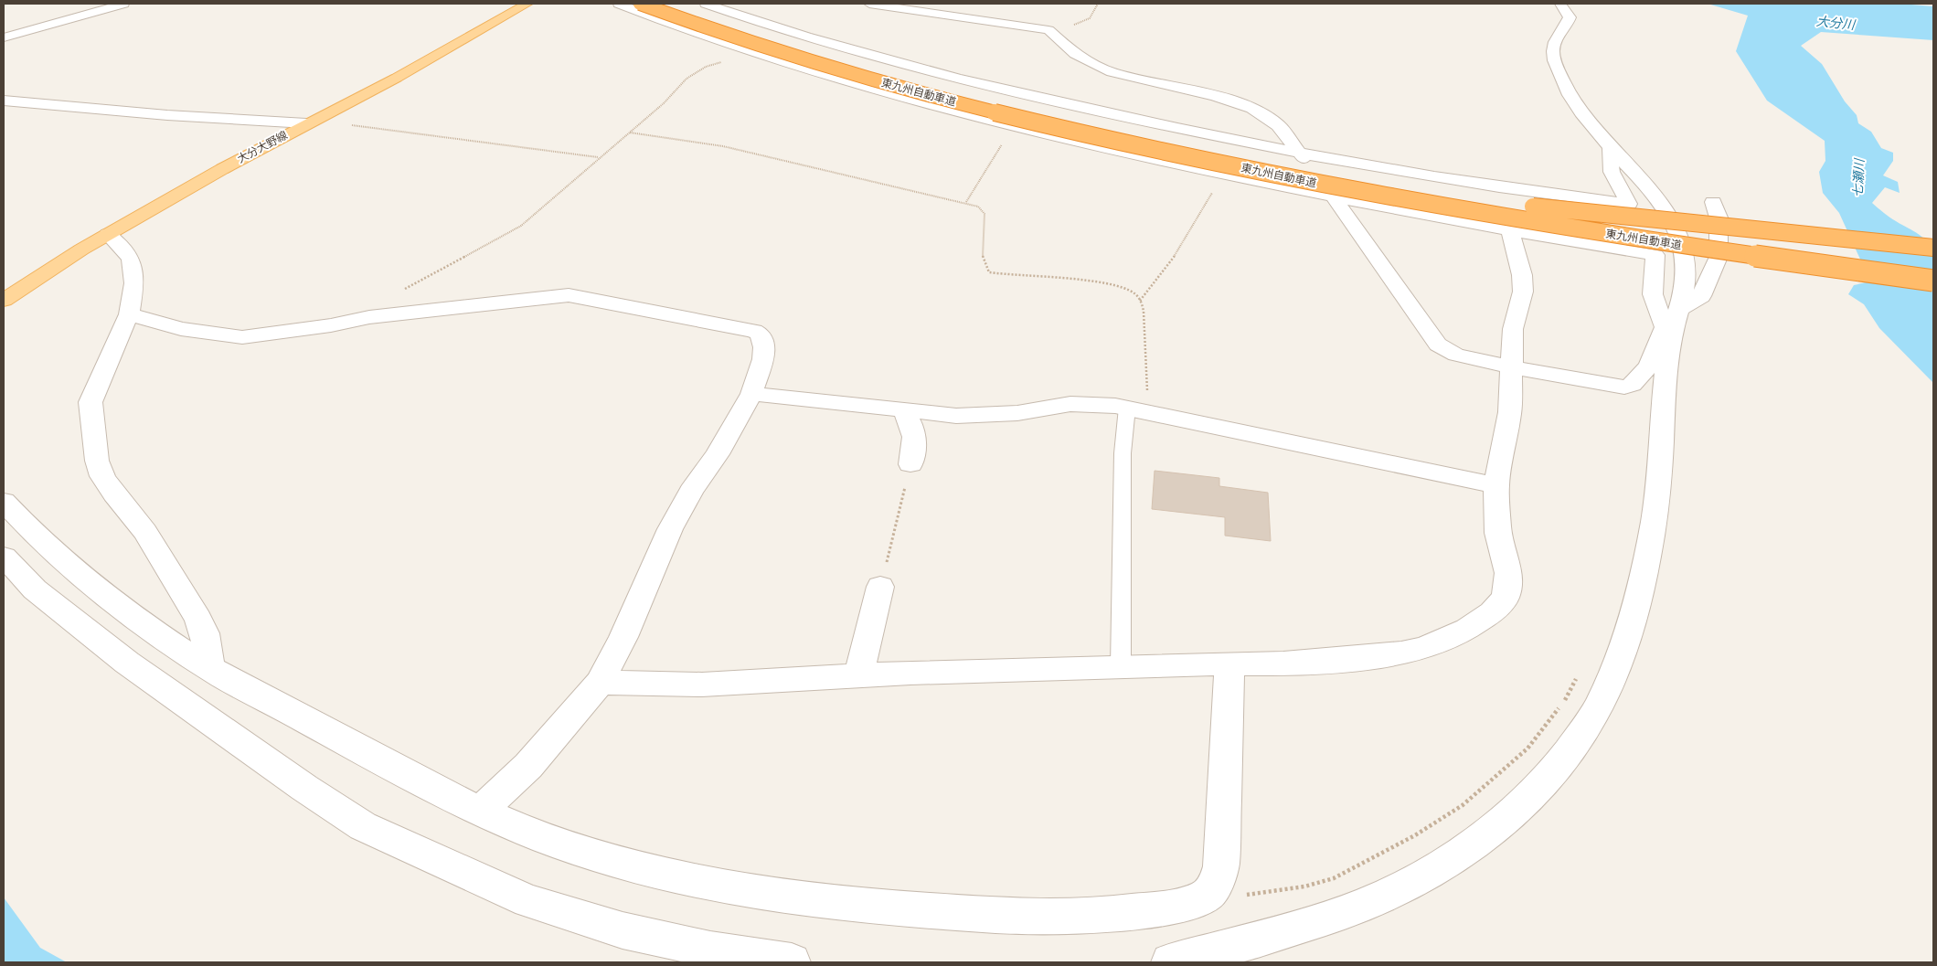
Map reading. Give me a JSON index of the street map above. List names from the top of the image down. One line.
{"streets":{"highway":["東九州自動車道"],"main road":["大分大野線"]},"water":["大分川","七瀬川"]}
